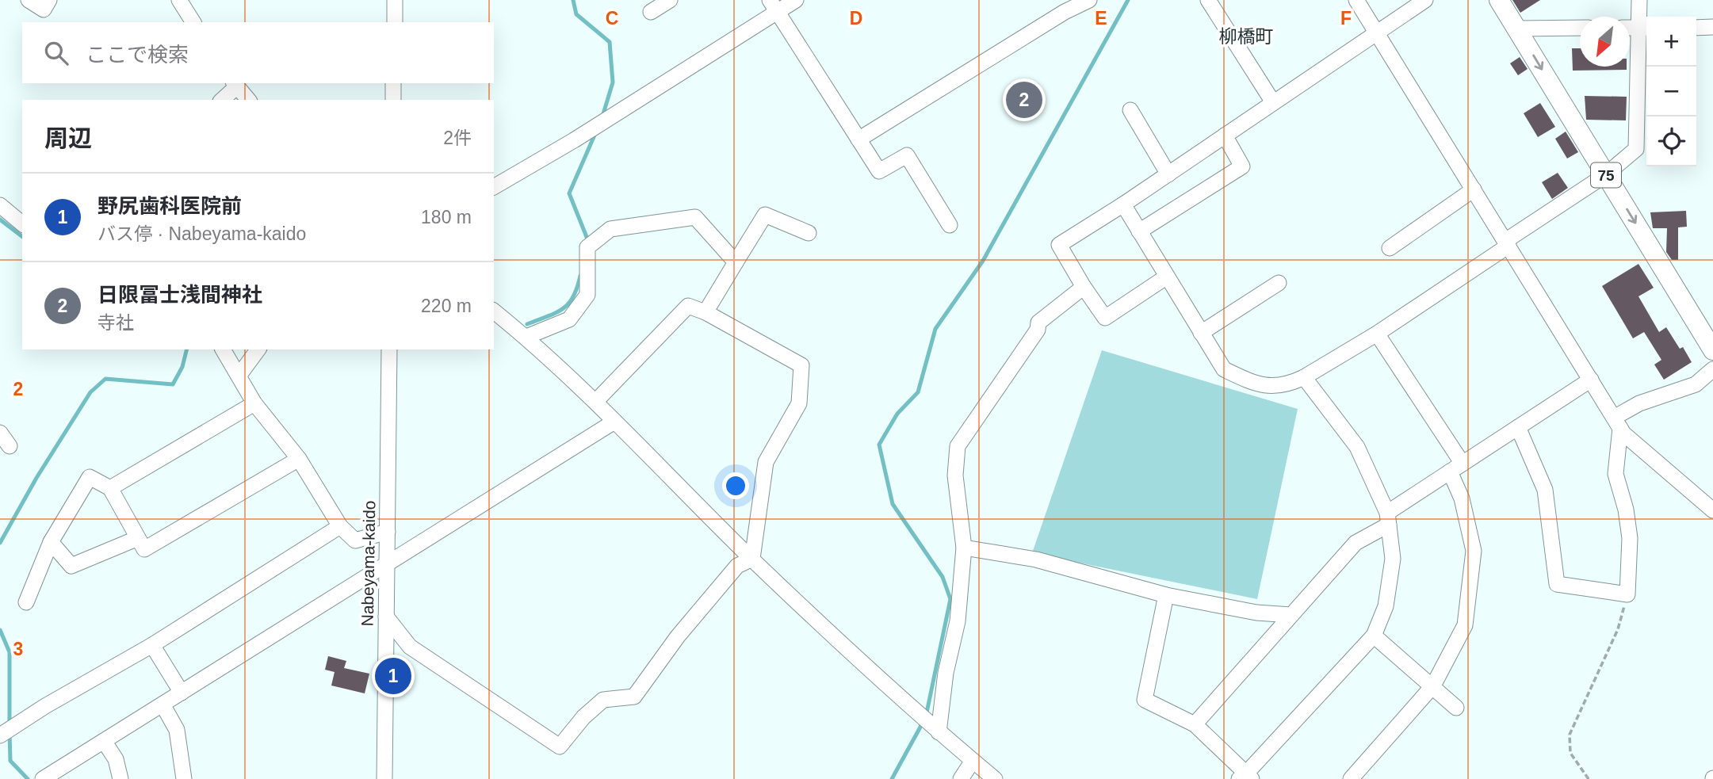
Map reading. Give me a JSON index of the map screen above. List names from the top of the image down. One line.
{"streets":{"main road":["75"],"street":["Nabeyama-kaido"]},"districts":["柳橋町"],"north":"bottom left","page":{"map_buttons":["+","−"],"search":"ここで検索","pins":["2","1"],"heading":["周辺","2件"],"list":[{"mark":"1","name":"野尻歯科医院前","note":"バス停 · Nabeyama-kaido","value":"180 m"},{"mark":"2","name":"日限冨士浅間神社","note":"寺社","value":"220 m"}]},"grid":{"columns":["C","D","E","F"],"rows":["2","3"]}}
